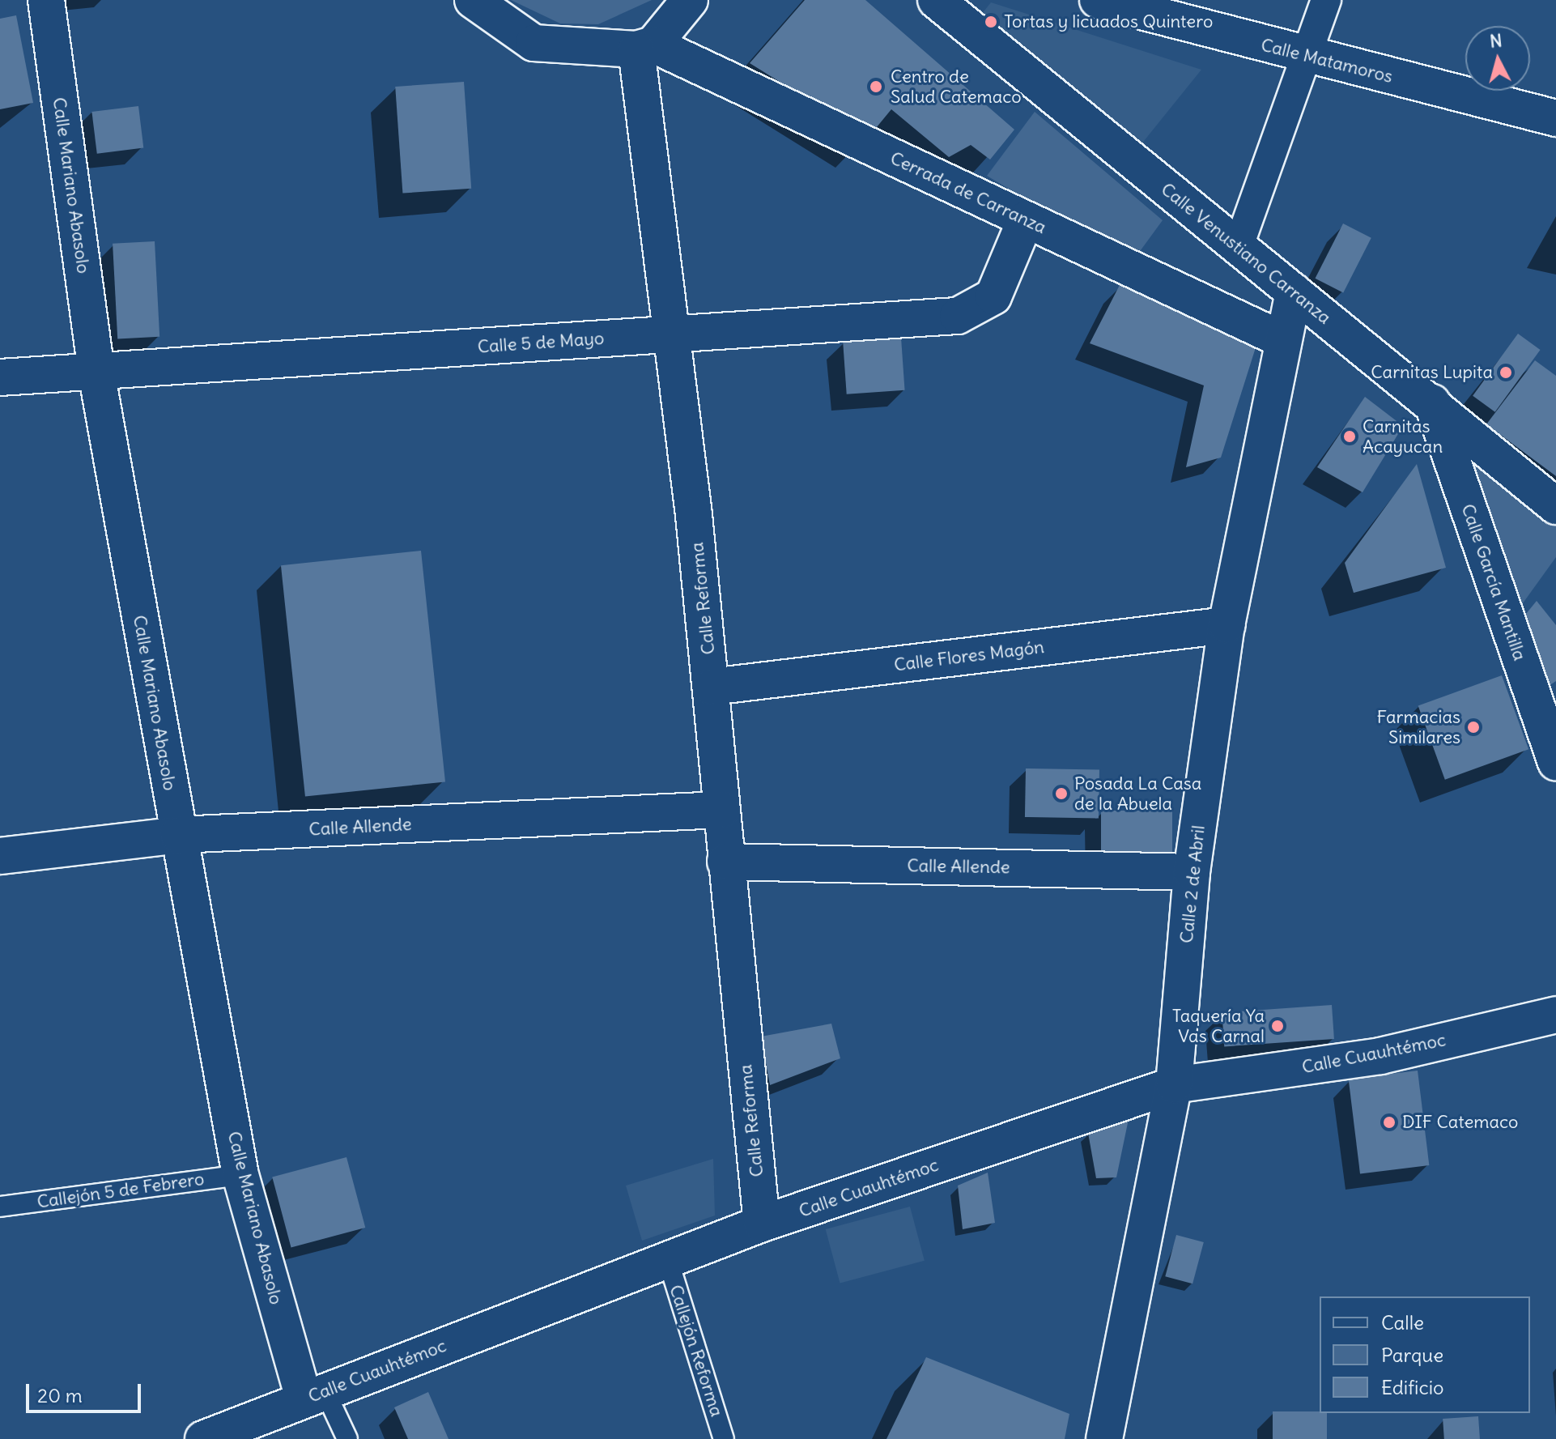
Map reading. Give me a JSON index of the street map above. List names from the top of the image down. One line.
{"streets":{"street":["Calle Matamoros","Calle Mariano Abasolo","Cerrada de Carranza","Calle Venustiano Carranza","Calle 5 de Mayo","Calle García Mantilla","Calle Reforma","Calle Flores Magón","Calle Allende","Calle 2 de Abril","Calle Cuauhtémoc"],"lane":["Callejón 5 de Febrero","Callejón Reforma"]},"crossings":[["Calle Mariano Abasolo","Calle 5 de Mayo"],["Calle Mariano Abasolo","Calle Allende"],["Calle Mariano Abasolo","Calle Cuauhtémoc"],["Calle Mariano Abasolo","Callejón 5 de Febrero"],["Cerrada de Carranza","Calle 5 de Mayo"],["Cerrada de Carranza","Calle Reforma"],["Cerrada de Carranza","Calle 2 de Abril"],["Calle Venustiano Carranza","Calle García Mantilla"],["Calle Venustiano Carranza","Calle 2 de Abril"],["Calle 5 de Mayo","Calle Reforma"],["Calle Reforma","Calle Flores Magón"],["Calle Reforma","Calle Allende"],["Calle Reforma","Calle Cuauhtémoc"],["Calle Flores Magón","Calle 2 de Abril"],["Calle Allende","Calle 2 de Abril"],["Calle 2 de Abril","Calle Cuauhtémoc"],["Calle Cuauhtémoc","Callejón Reforma"]],"places":["Tortas y licuados Quintero","Centro de Salud Catemaco","Carnitas Lupita","Carnitas Acayucan","Farmacias Similares","Posada La Casa de la Abuela","Taquería Ya Vas Carnal","DIF Catemaco"],"legend":["Calle","Parque","Edificio"],"scale_bar":"20 m","north":"top"}
